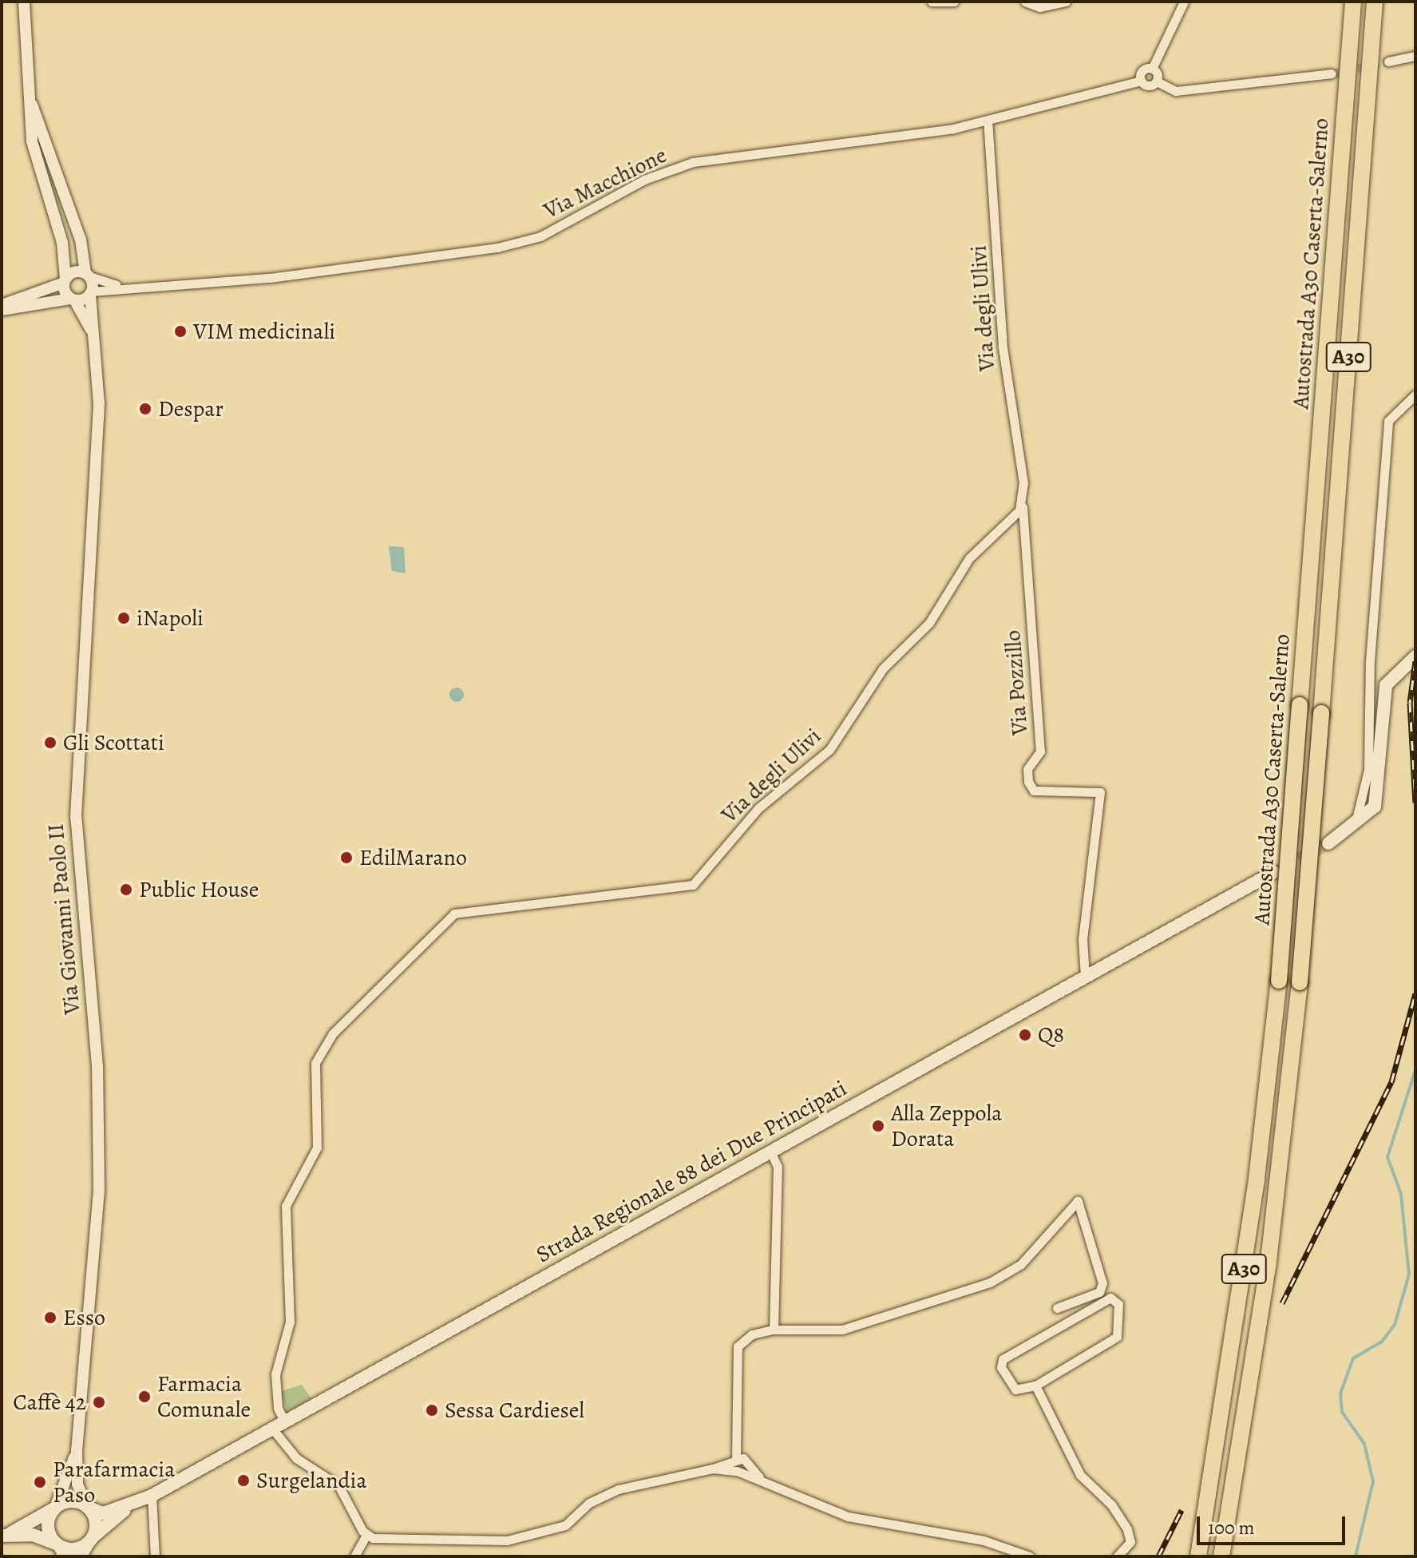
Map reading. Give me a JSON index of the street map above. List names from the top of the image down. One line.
{"streets":{"highway":["Autostrada A30 Caserta-Salerno","A30"],"main road":["Strada Regionale 88 dei Due Principati"],"street":["Via Macchione","Via degli Ulivi","Via Pozzillo","Via Giovanni Paolo II"]},"crossings":[["Via Macchione","Via degli Ulivi"],["Via Macchione","Via Giovanni Paolo II"],["Via degli Ulivi","Via Pozzillo"],["Via degli Ulivi","Strada Regionale 88 dei Due Principati"],["Via Pozzillo","Strada Regionale 88 dei Due Principati"]],"places":["VIM medicinali","Despar","iNapoli","Gli Scottati","EdilMarano","Public House","Q8","Alla Zeppola Dorata","Esso","Farmacia Comunale","Caffè 42","Sessa Cardiesel","Surgelandia","Parafarmacia Paso"],"scale_bar":"100 m"}
